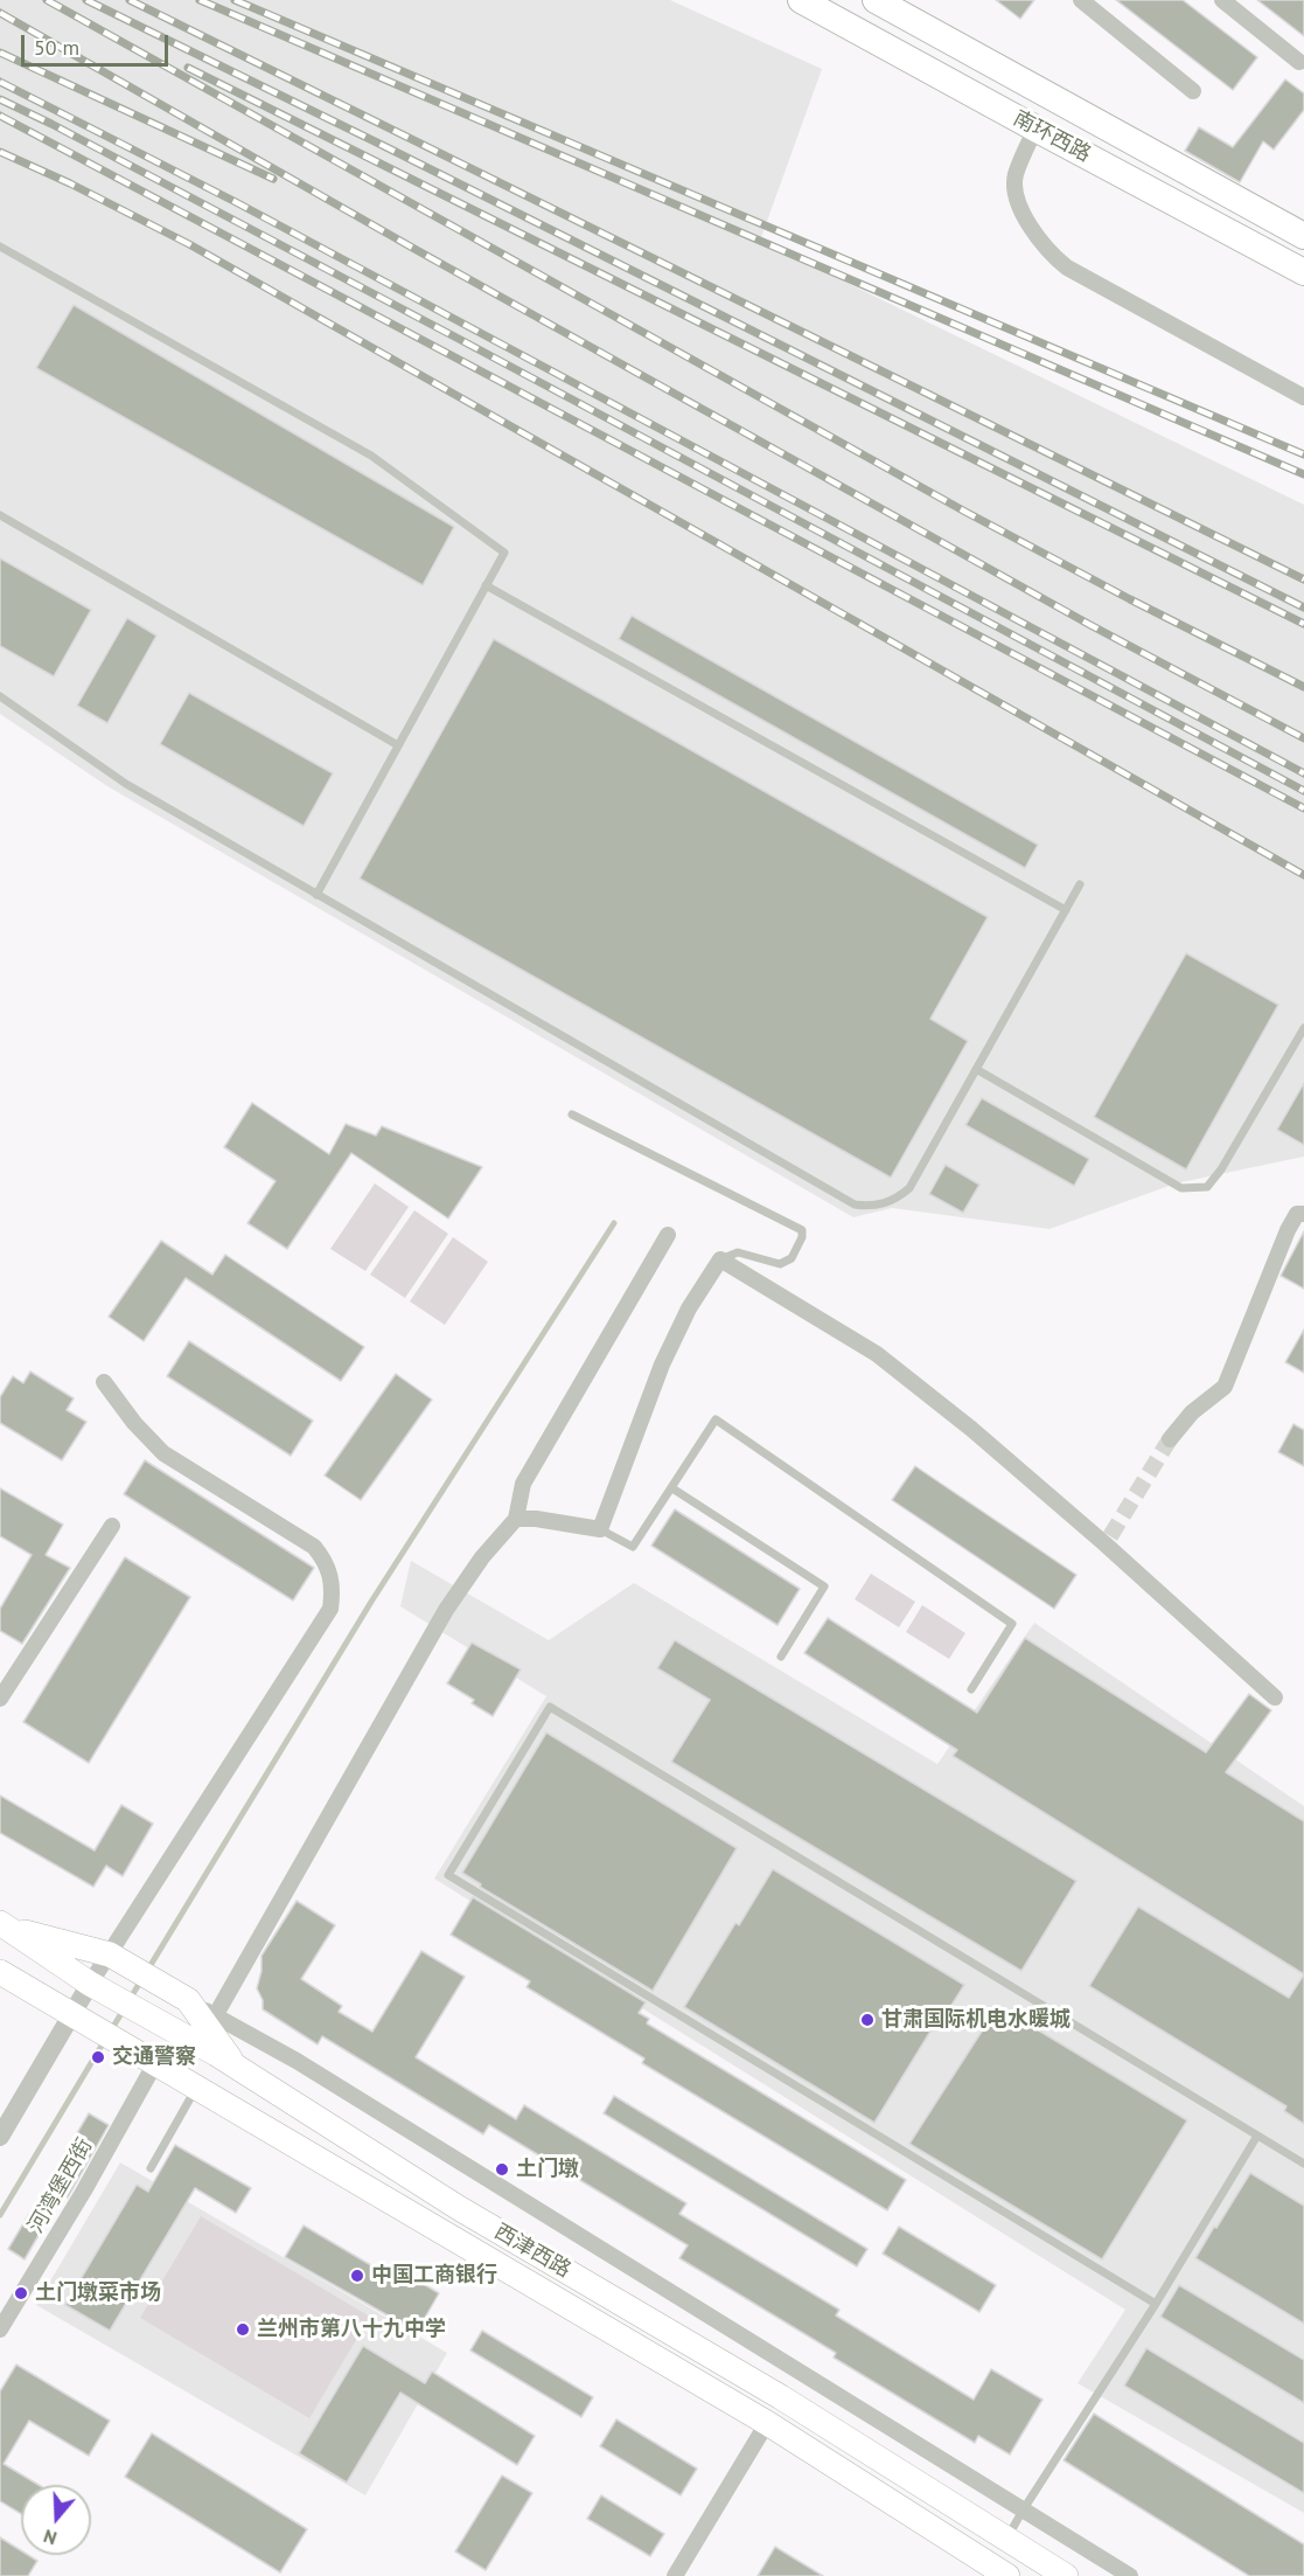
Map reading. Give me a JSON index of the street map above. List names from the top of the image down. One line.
{"streets":{"highway":["南环西路"],"main road":["西津西路"],"street":["河湾堡西街"]},"crossings":[["河湾堡西街","西津西路"]],"places":["甘肃国际机电水暖城","交通警察","土门墩","中国工商银行","土门墩菜市场","兰州市第八十九中学"],"scale_bar":"50 m","north":"bottom"}
